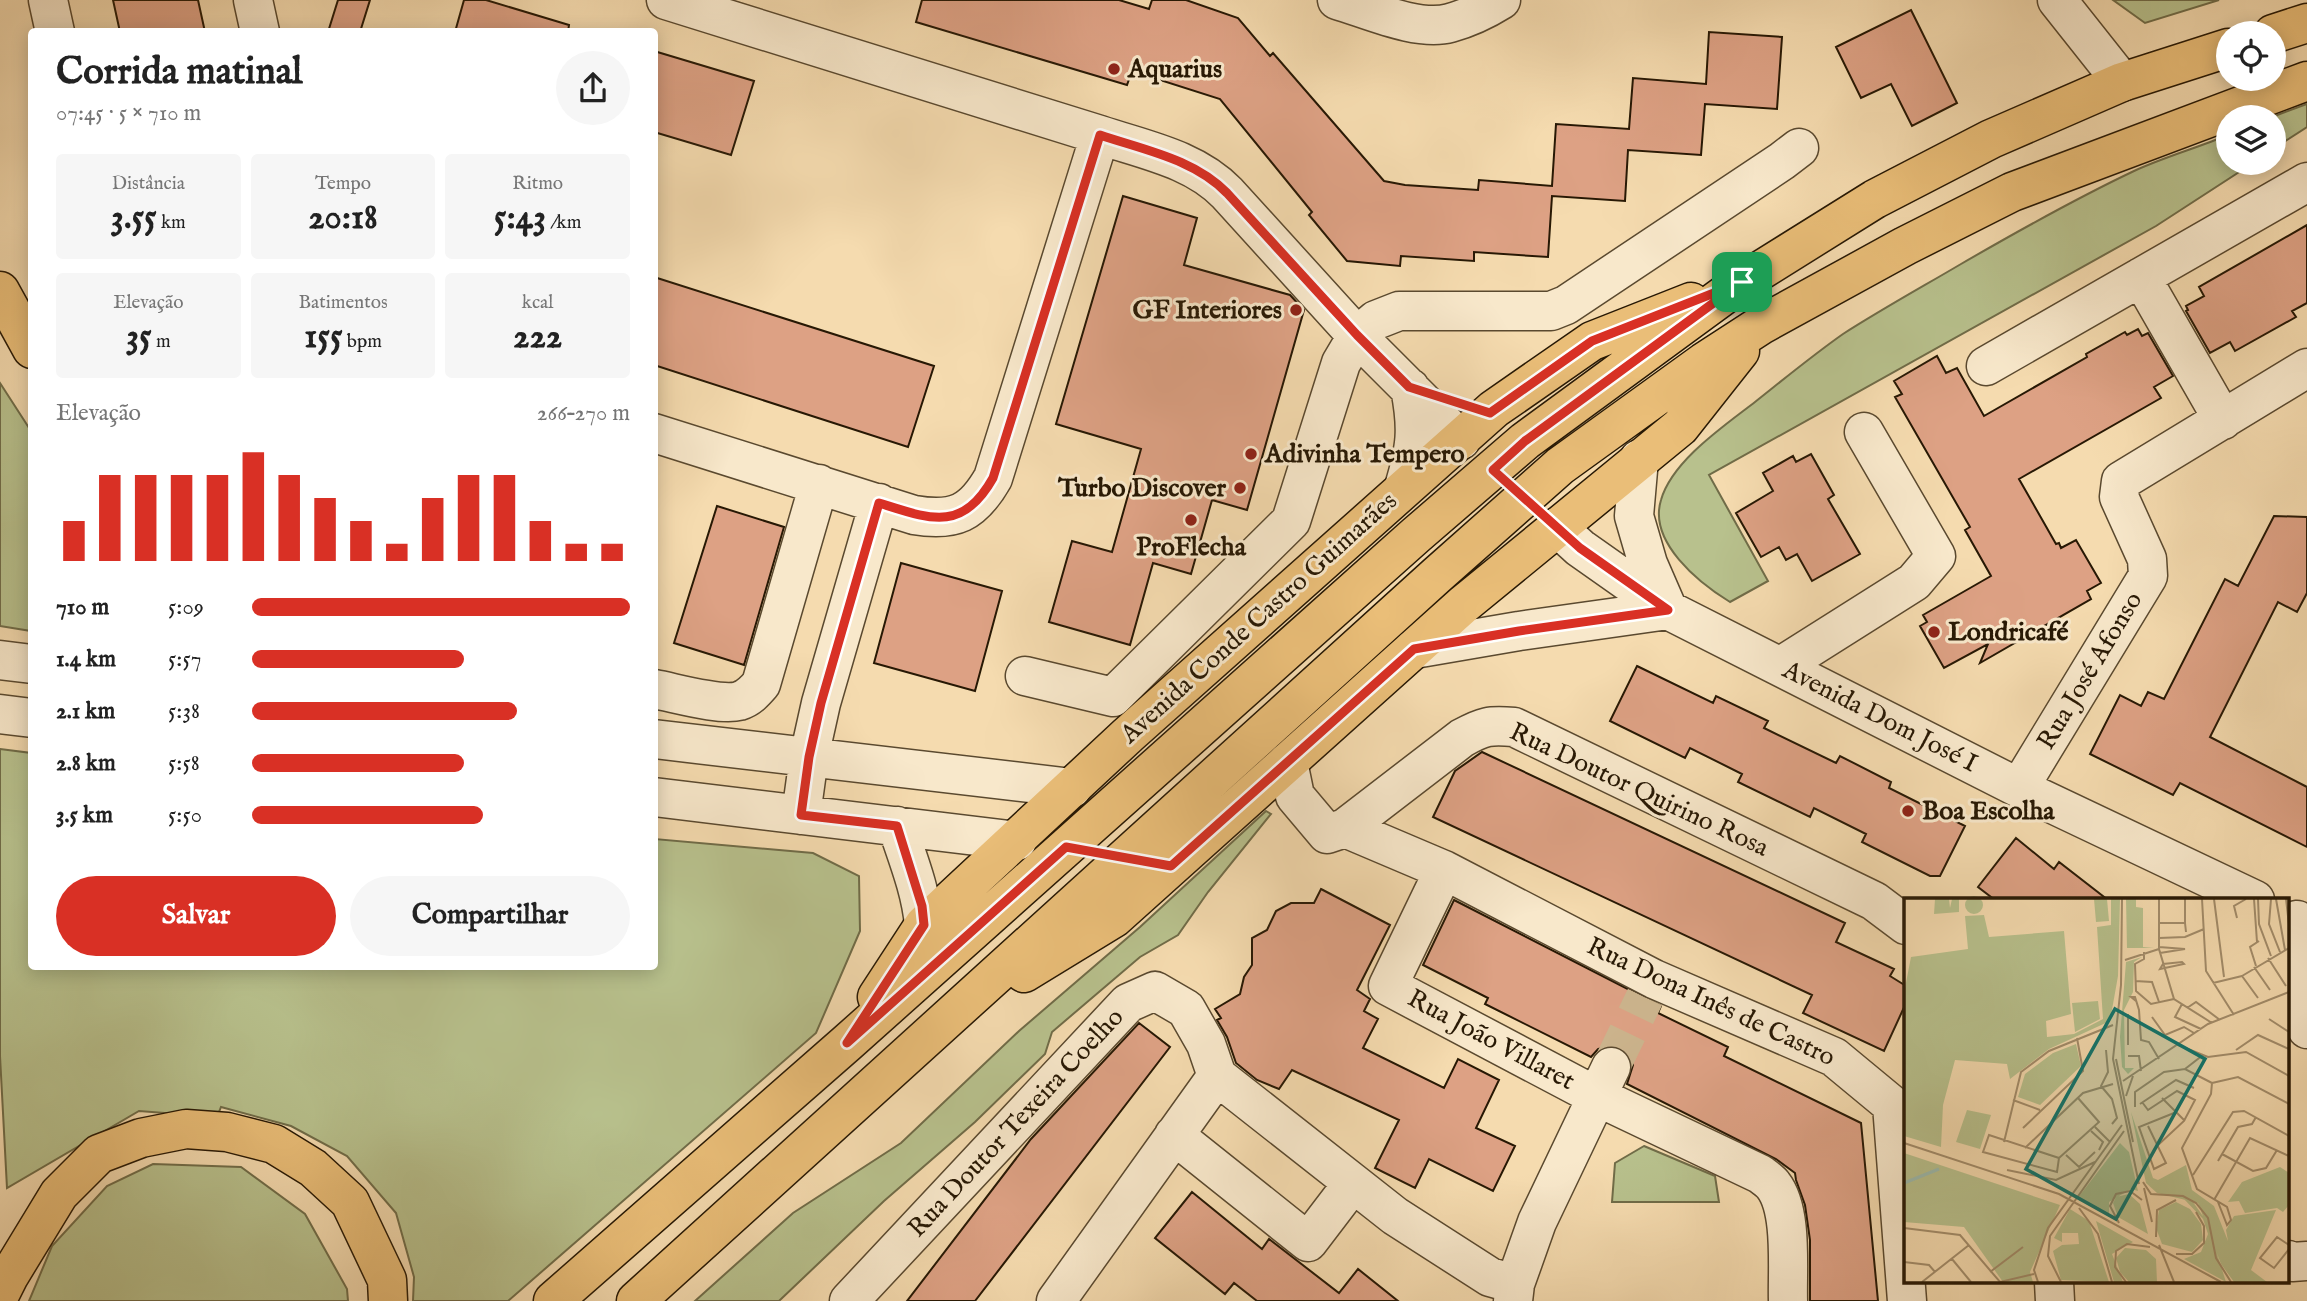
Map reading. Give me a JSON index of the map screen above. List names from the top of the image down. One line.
{"streets":{"main road":["Avenida Conde Castro Guimarães"],"street":["Rua José Afonso","Avenida Dom José I","Rua Doutor Quirino Rosa","Rua Dona Inês de Castro","Rua João Villaret","Rua Doutor Texeira Coelho"]},"crossings":[["Rua José Afonso","Avenida Dom José I"],["Rua Doutor Quirino Rosa","Rua Dona Inês de Castro"],["Rua Dona Inês de Castro","Rua João Villaret"]],"places":["Aquarius","GF Interiores","Adivinha Tempero","Turbo Discover","ProFlecha","Londricafé","Boa Escolha"],"page":{"heading":["Corrida matinal","07:45 · 5 × 710 m"],"stats":[["Distância","3.55 km"],["Tempo","20:18"],["Ritmo","5:43 /km"],["Elevação","35 m"],["Batimentos","155 bpm"],["kcal","222"]],"chart":["Elevação","266–270 m"],"list":[{"name":"710 m","note":"5:09"},{"name":"1.4 km","note":"5:57"},{"name":"2.1 km","note":"5:38"},{"name":"2.8 km","note":"5:58"},{"name":"3.5 km","note":"5:50"}],"buttons":["Salvar","Compartilhar"]}}
